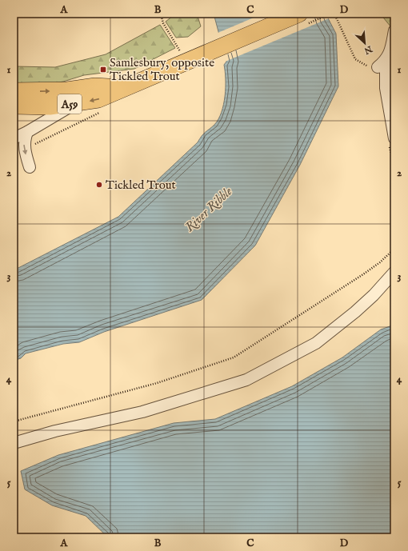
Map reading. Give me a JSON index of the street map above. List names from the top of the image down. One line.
{"streets":{"highway":["A59"]},"water":["River Ribble"],"places":{"transit":["Samlesbury, opposite Tickled Trout"],"other":["Tickled Trout"]},"north":"bottom right","grid":{"columns":["A","B","C","D"],"rows":["1","2","3","4","5"]}}
